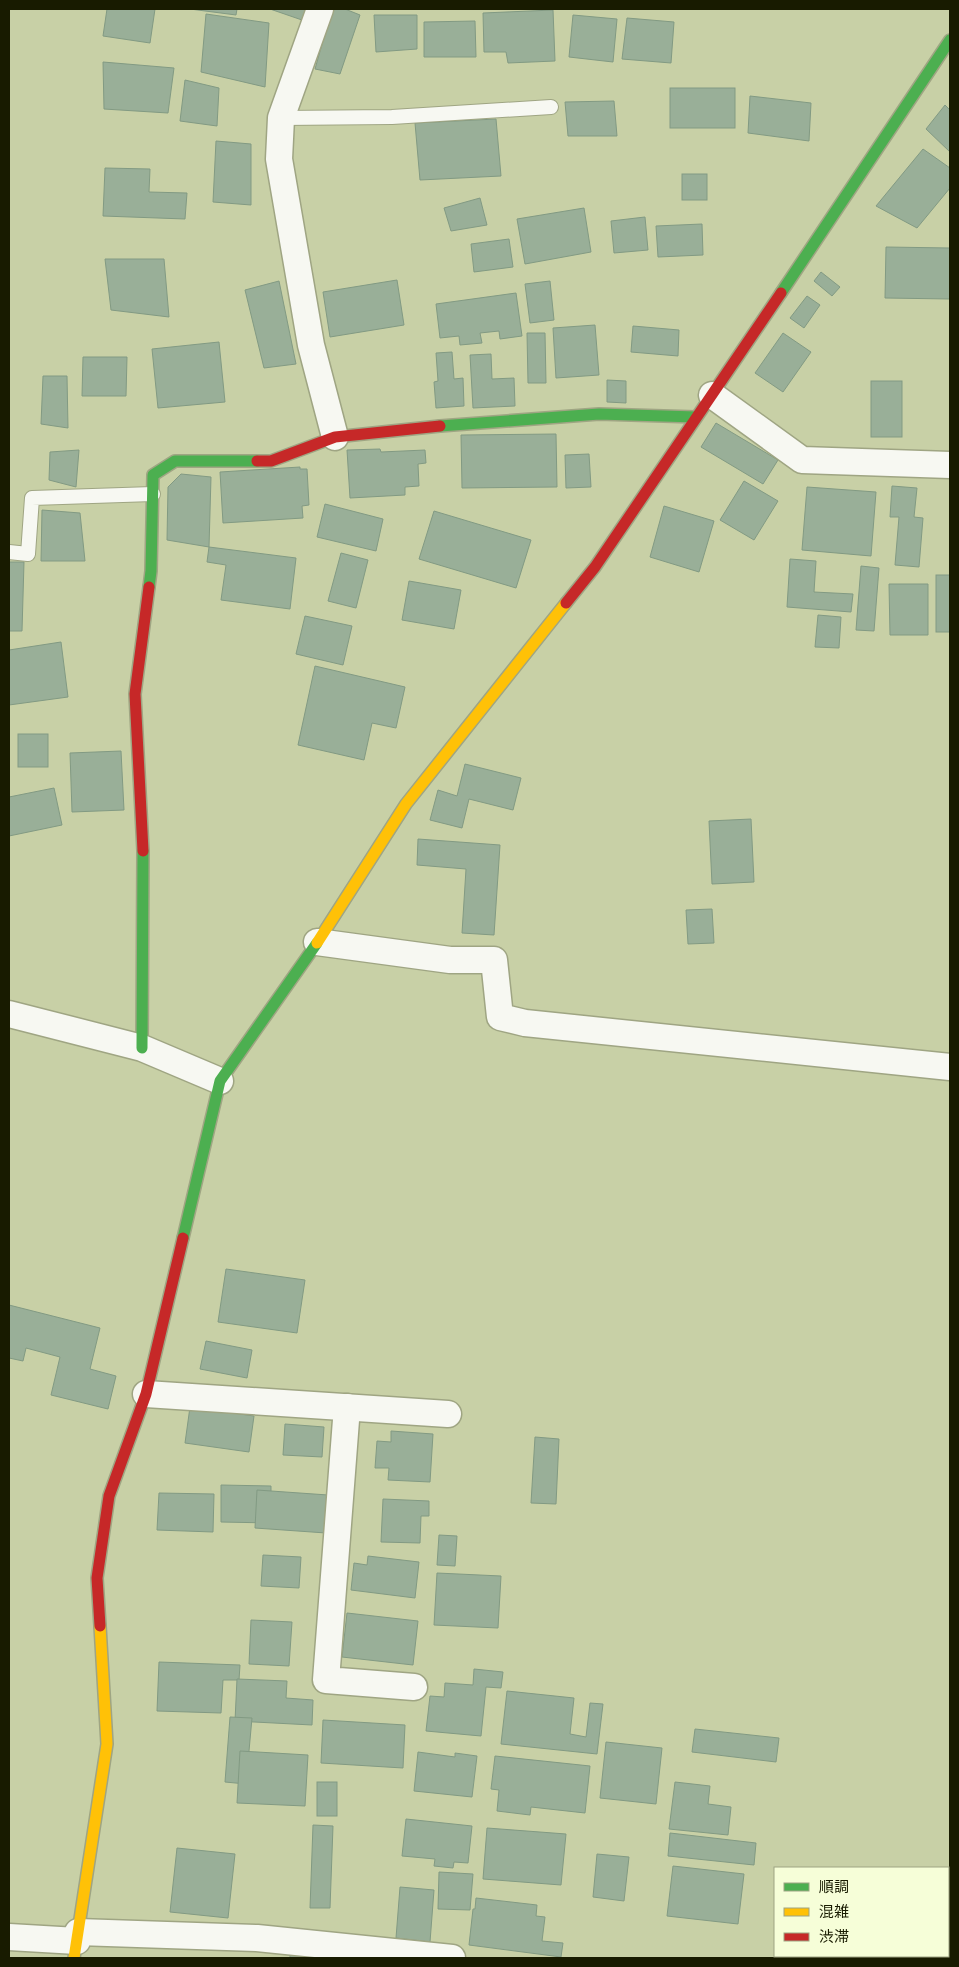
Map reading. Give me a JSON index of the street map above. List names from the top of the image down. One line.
{"legend":["順調","混雑","渋滞"]}
